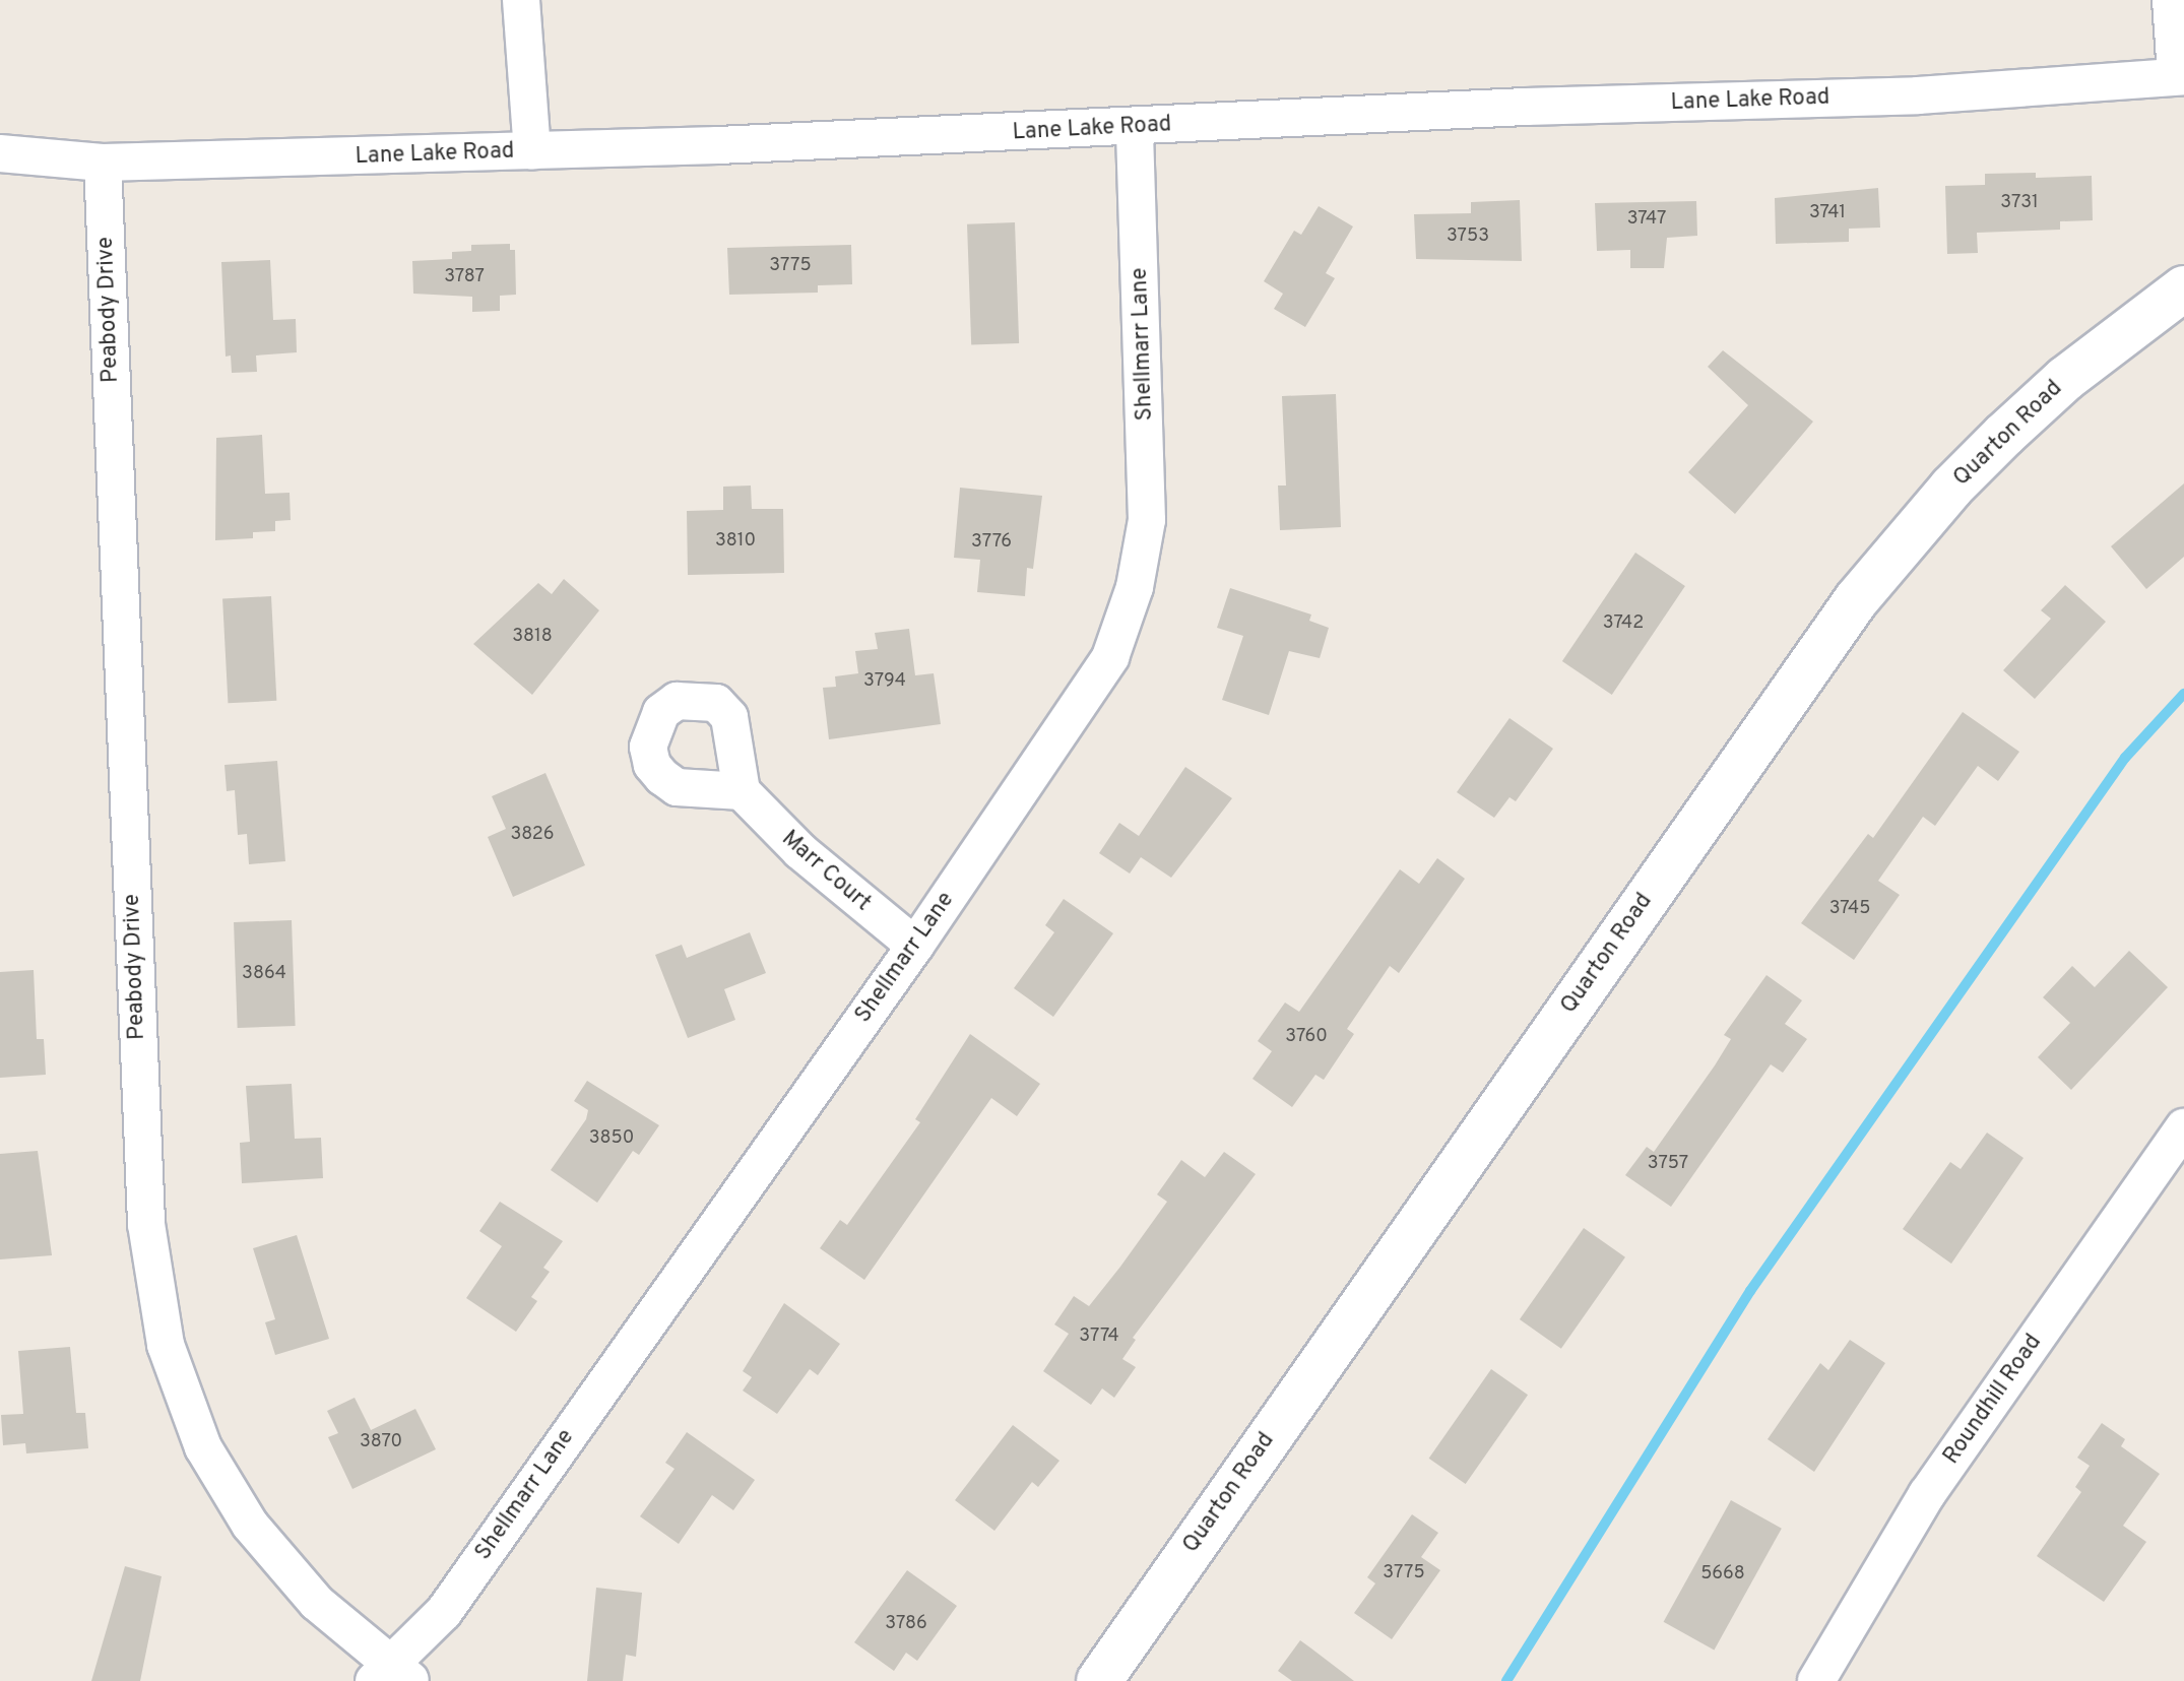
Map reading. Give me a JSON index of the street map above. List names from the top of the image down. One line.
{"streets":{"street":["Lane Lake Road","Peabody Drive","Shellmarr Lane","Quarton Road","Marr Court","Roundhill Road"]},"crossings":[["Lane Lake Road","Peabody Drive"],["Lane Lake Road","Shellmarr Lane"],["Peabody Drive","Shellmarr Lane"],["Shellmarr Lane","Marr Court"]],"house_numbers":["3731","3741","3747","3753","3775","3787","3810","3776","3742","3818","3794","3826","3745","3864","3760","3850","3757","3774","3870","3775","5668","3786"]}
